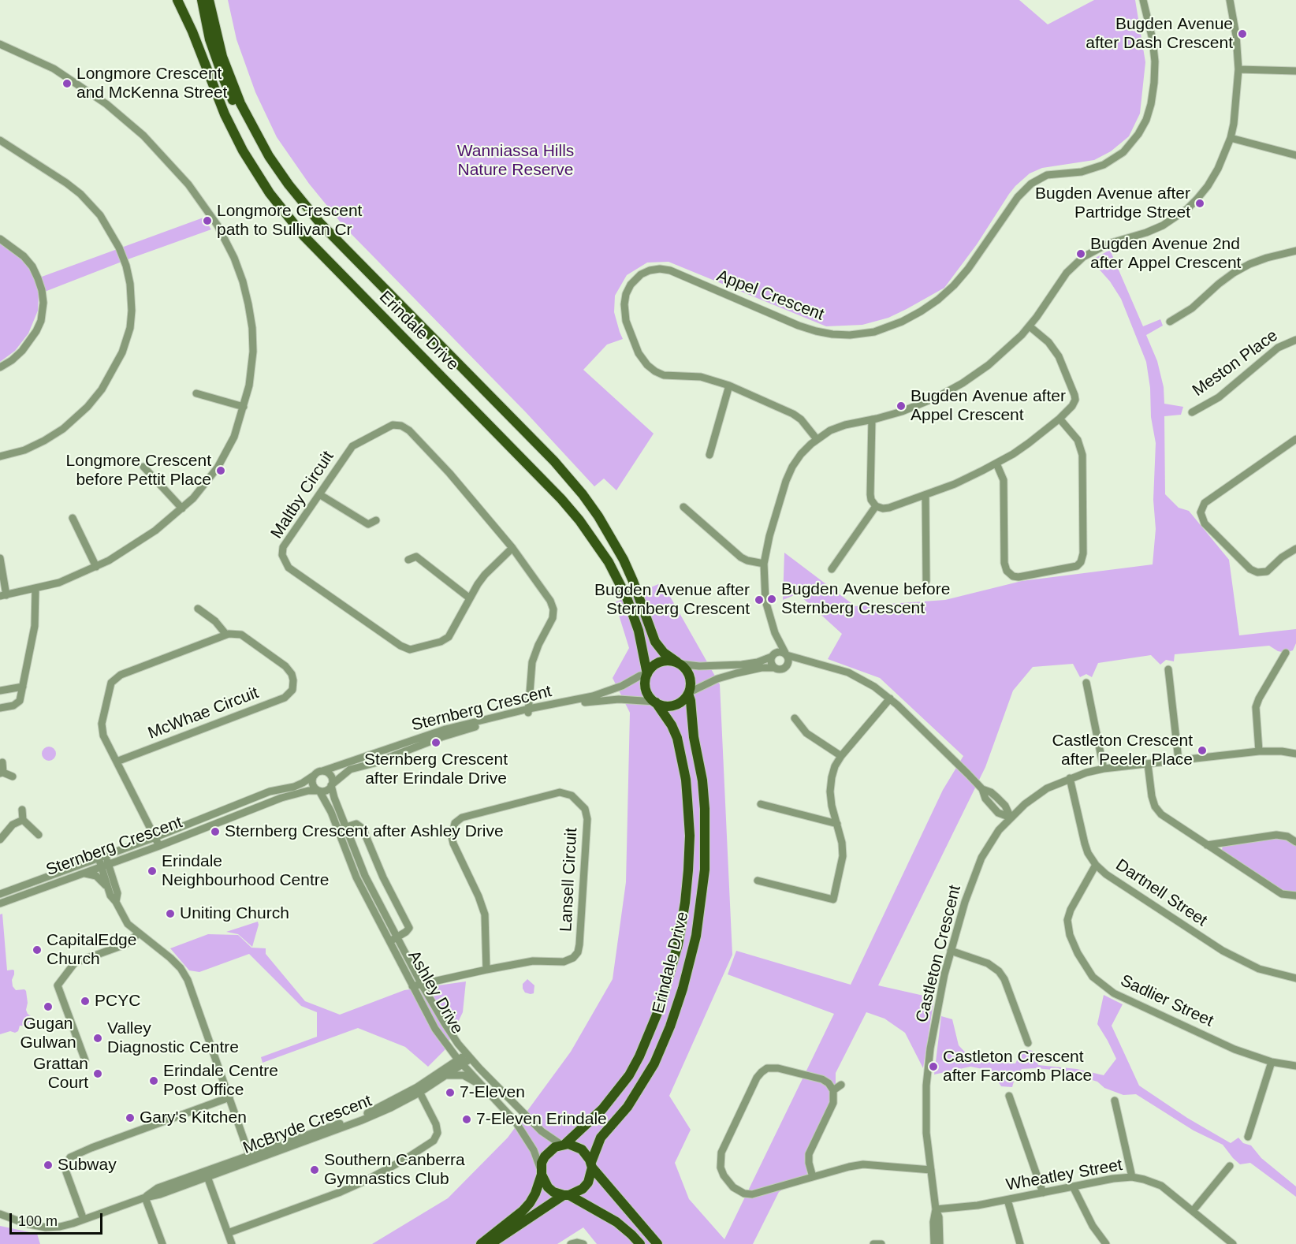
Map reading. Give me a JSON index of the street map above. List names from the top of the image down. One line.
{"streets":{"main road":["Erindale Drive"],"street":["Appel Crescent","Meston Place","Maltby Circuit","Sternberg Crescent","McWhae Circuit","Lansell Circuit","Dartnell Street","Castleton Crescent","Ashley Drive","Sadlier Street","McBryde Crescent","Wheatley Street"]},"crossings":[["Erindale Drive","Sternberg Crescent"],["Erindale Drive","Ashley Drive"],["Maltby Circuit","Sternberg Crescent"],["Sternberg Crescent","Ashley Drive"],["Lansell Circuit","Ashley Drive"],["Dartnell Street","Castleton Crescent"],["Dartnell Street","Sadlier Street"],["Castleton Crescent","Wheatley Street"],["Ashley Drive","McBryde Crescent"]],"parks":["Wanniassa Hills Nature Reserve"],"places":["Bugden Avenue after Dash Crescent","Longmore Crescent and McKenna Street","Bugden Avenue after Partridge Street","Longmore Crescent path to Sullivan Cr","Bugden Avenue 2nd after Appel Crescent","Bugden Avenue after Appel Crescent","Longmore Crescent before Pettit Place","Bugden Avenue before Sternberg Crescent","Bugden Avenue after Sternberg Crescent","Sternberg Crescent after Erindale Drive","Castleton Crescent after Peeler Place","Sternberg Crescent after Ashley Drive","Erindale Neighbourhood Centre","Uniting Church","CapitalEdge Church","PCYC","Gugan Gulwan","Valley Diagnostic Centre","Castleton Crescent after Farcomb Place","Grattan Court","Erindale Centre Post Office","7-Eleven","Gary's Kitchen","7-Eleven Erindale","Subway","Southern Canberra Gymnastics Club"],"scale_bar":"100 m"}
